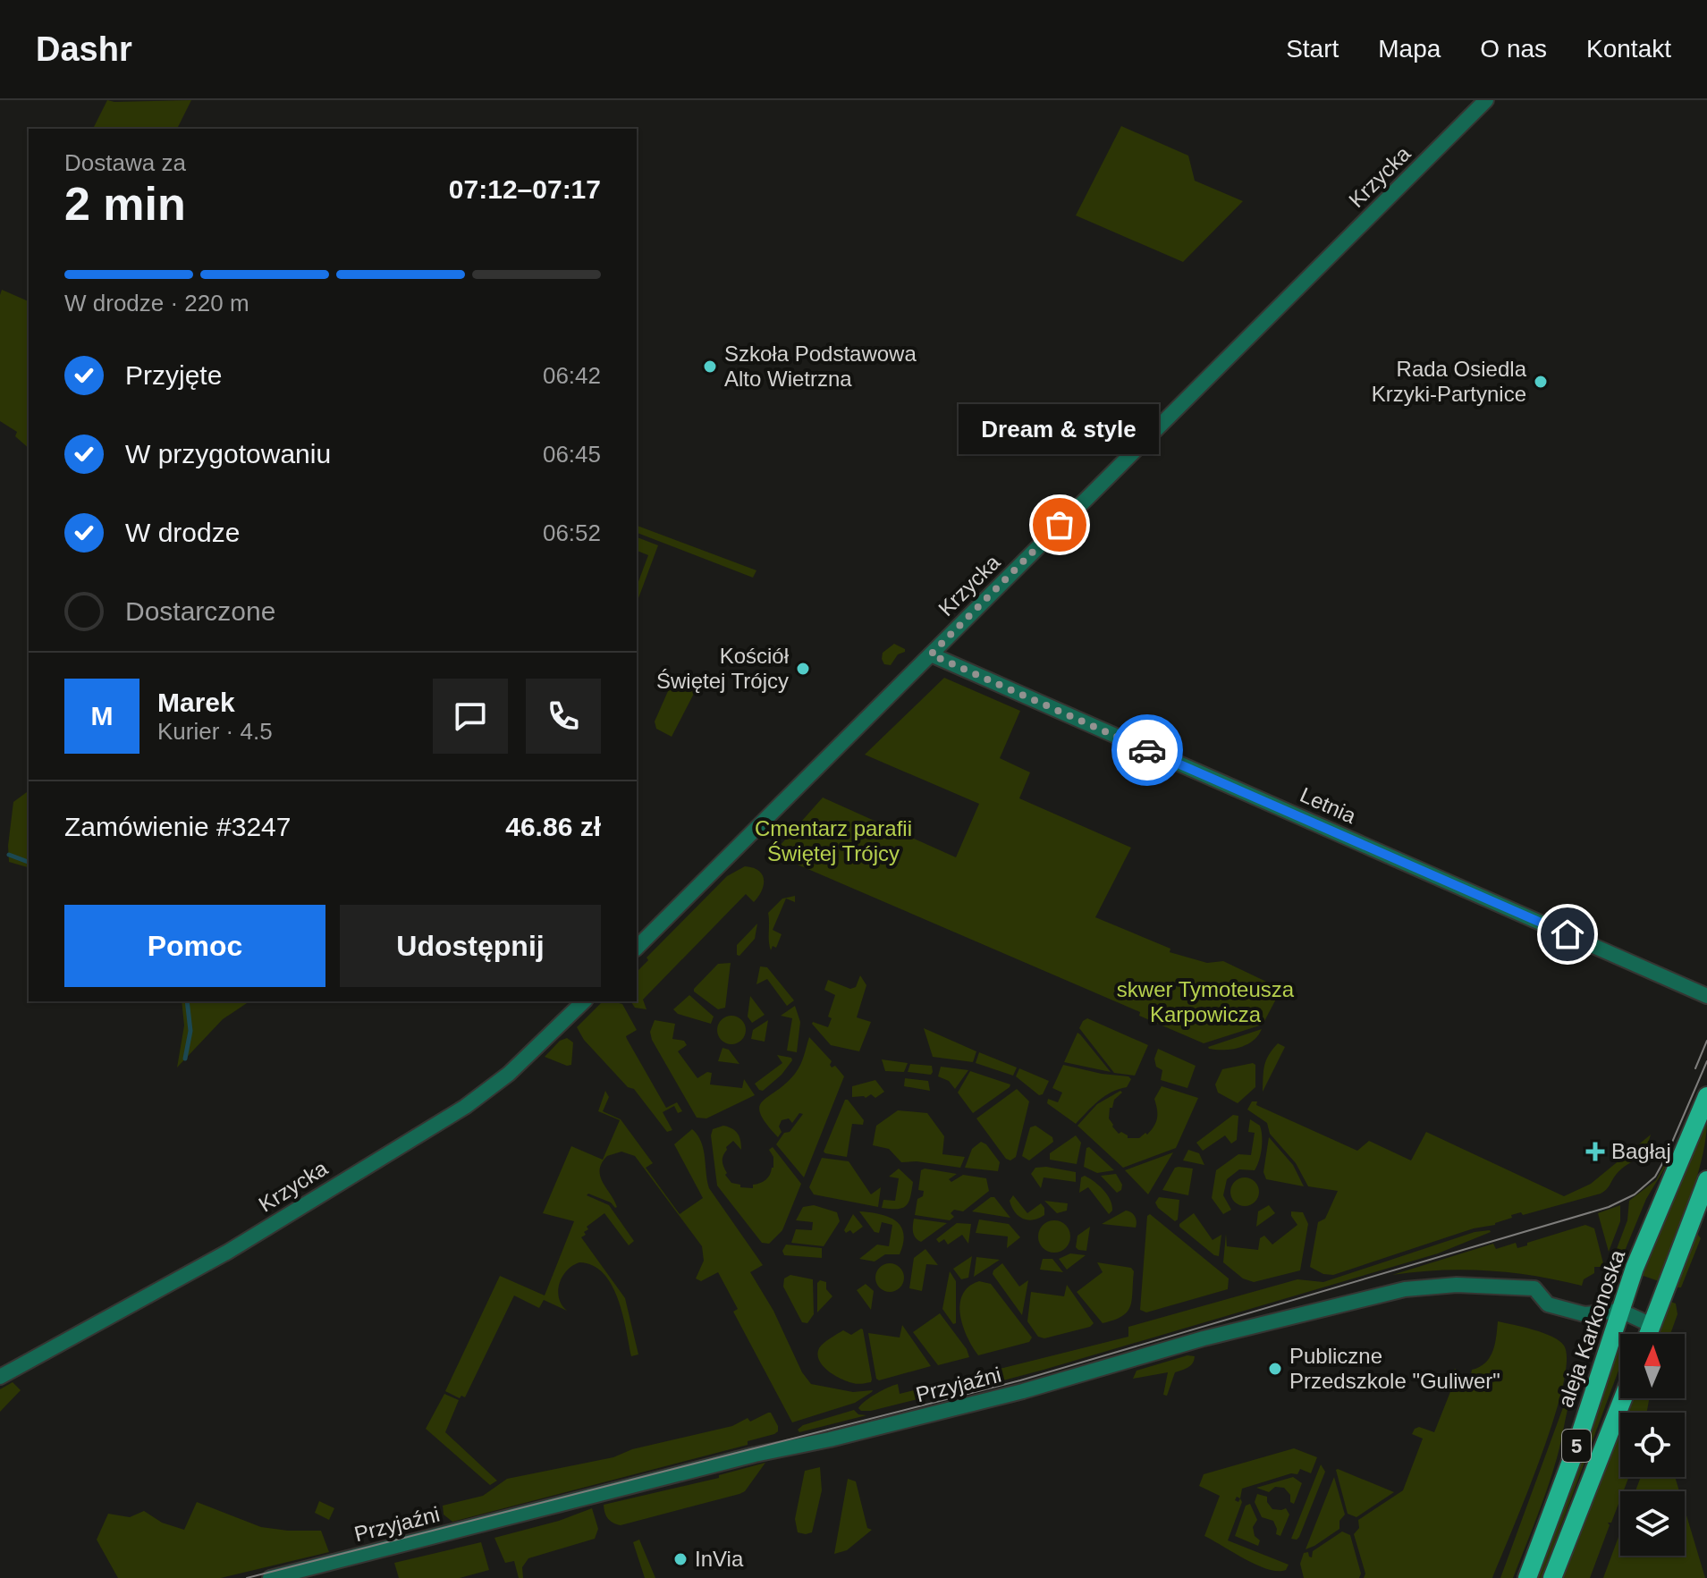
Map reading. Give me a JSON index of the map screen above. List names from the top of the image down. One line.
{"streets":{"main road":["aleja Karkonoska","5"],"street":["Krzycka","Letnia","Przyjaźni"]},"crossings":[["Krzycka","Letnia"],["aleja Karkonoska","Przyjaźni"]],"parks":["Cmentarz parafii Świętej Trójcy","skwer Tymoteusza Karpowicza"],"places":{"other":["Szkoła Podstawowa Alto Wietrzna","Rada Osiedla Krzyki-Partynice","Dream & style","Kościół Świętej Trójcy","Publiczne Przedszkole \"Guliwer\"","InVia"],"health":["Bagłaj"]},"north":"top","page":{"header":"Dashr","nav":["Start","Mapa","O nas","Kontakt"],"heading":["2 min","Dostawa za","07:12–07:17"],"panel":["Marek","Kurier · 4.5","Zamówienie #3247","46.86 zł"],"bar":"W drodze · 220 m","list":[["Przyjęte","06:42"],["W przygotowaniu","06:45"],["W drodze","06:52"],"Dostarczone"],"bubble":"Dream & style","round":"M","buttons":["Pomoc","Udostępnij"]}}
